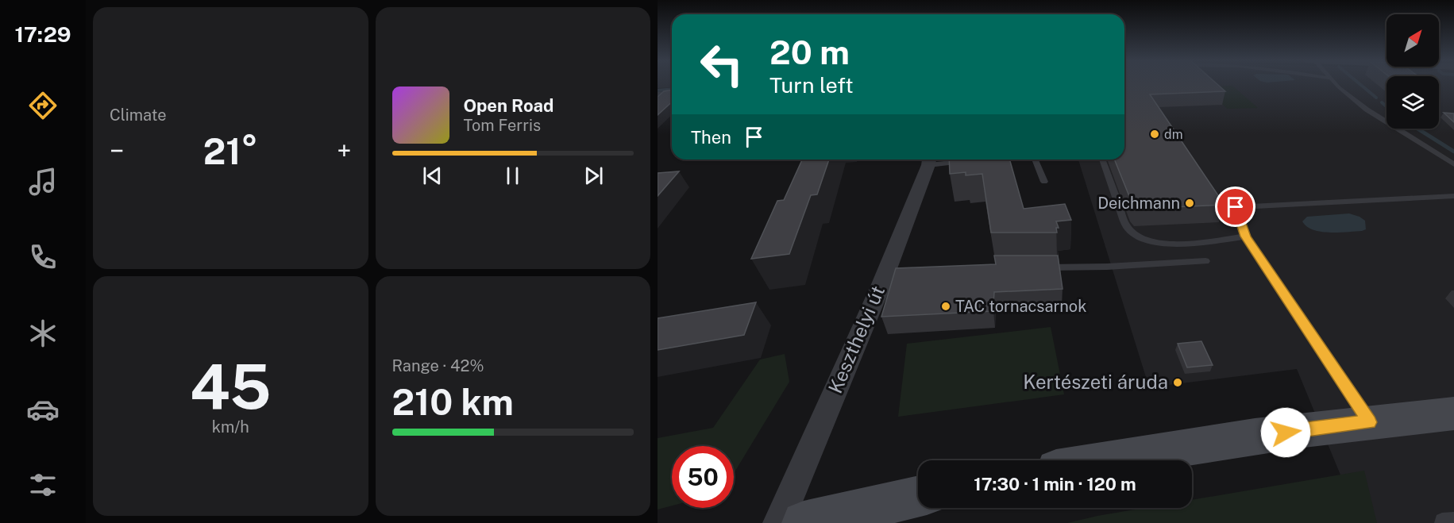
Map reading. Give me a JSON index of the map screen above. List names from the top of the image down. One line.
{"streets":{"street":["Keszthelyi út"]},"places":["dm","Deichmann","TAC tornacsarnok","Kertészeti áruda"],"north":"top right","page":{"tabs":"17:29","tile":["Climate",["45","km/h"],["Range · 42%","210 km"]],"turn":["20 m","Turn left"],"song":["Open Road","Tom Ferris"],"then":"Then","heat":["−","21°","+"],"limit":"50","trip":"17:30 · 1 min · 120 m"}}
